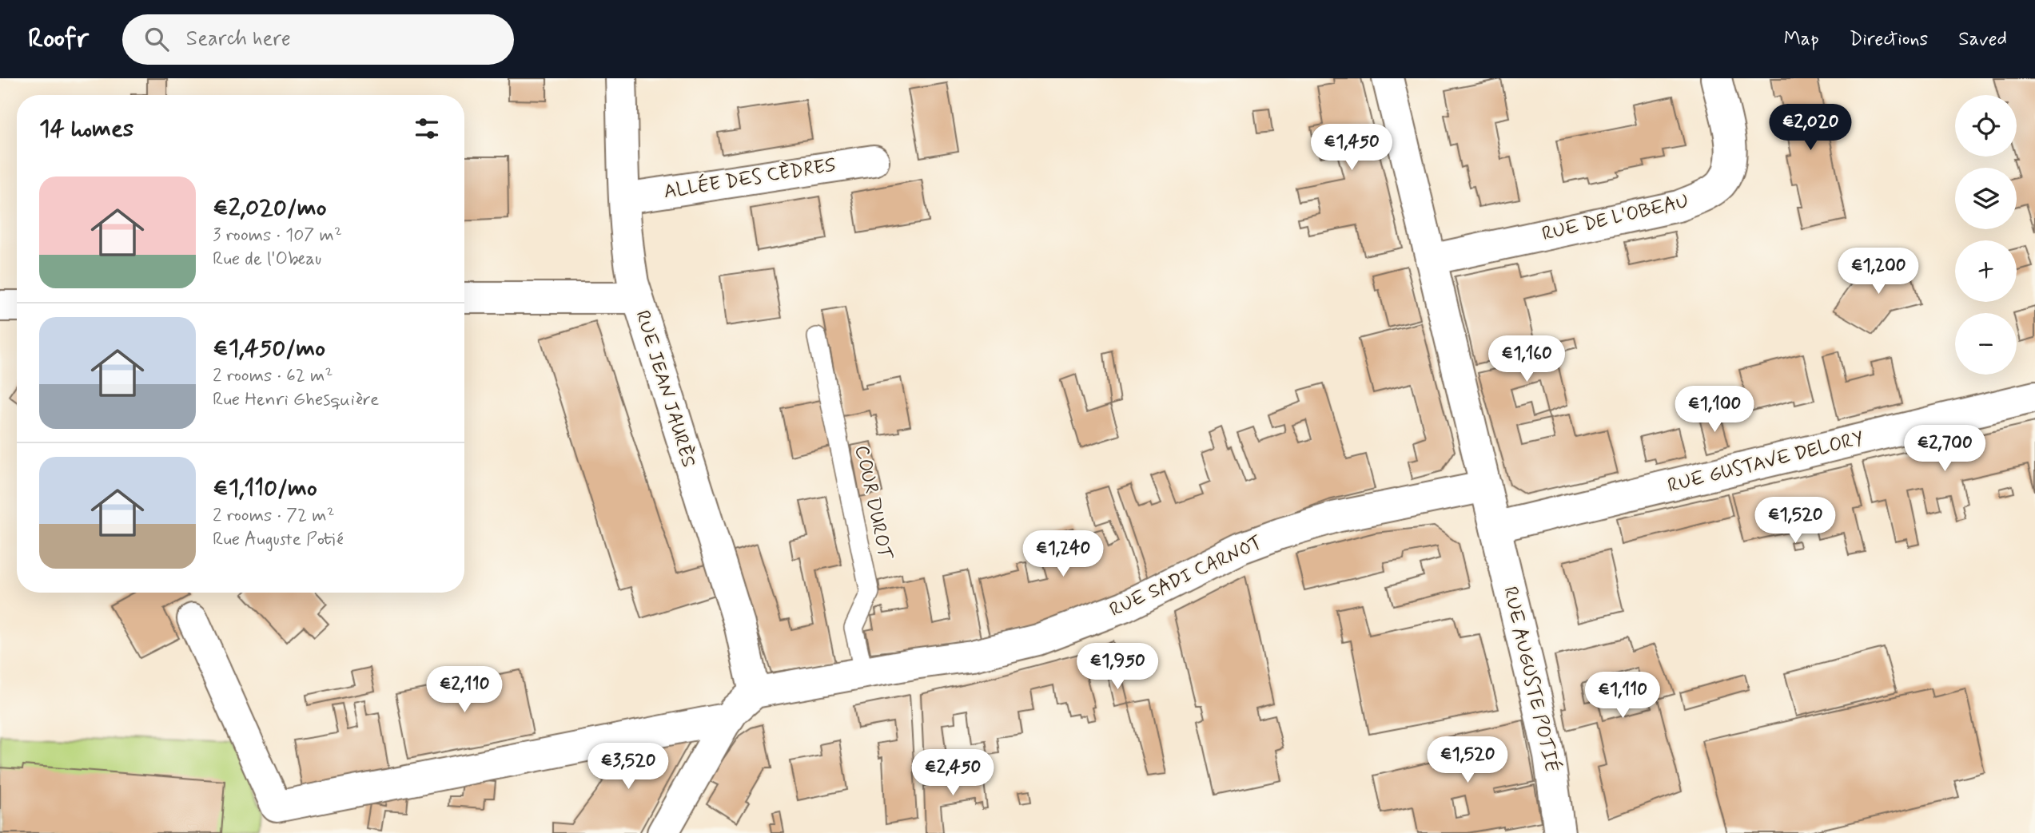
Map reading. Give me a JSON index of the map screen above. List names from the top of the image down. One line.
{"streets":{"street":["ALLÉE DES CÈDRES","RUE DE L'OBEAU","RUE JEAN JAURÈS","RUE GUSTAVE DELORY","RUE SADI CARNOT","RUE AUGUSTE POTIÉ"],"lane":["COUR DUROT"]},"crossings":[["ALLÉE DES CÈDRES","RUE JEAN JAURÈS"],["RUE DE L'OBEAU","RUE AUGUSTE POTIÉ"],["RUE JEAN JAURÈS","RUE SADI CARNOT"],["RUE GUSTAVE DELORY","RUE AUGUSTE POTIÉ"],["COUR DUROT","RUE SADI CARNOT"],["RUE SADI CARNOT","RUE AUGUSTE POTIÉ"]],"page":{"header":"Roofr","search":"Search here","nav":["Map","Directions","Saved"],"map_buttons":["+","−"],"heading":"14 homes","price":["€2,020","€1,450","€1,200","€1,160","€1,100","€2,700","€1,520","€1,240","€1,950","€2,110","€1,110","€1,520","€3,520","€2,450"],"list":[{"name":"€2,020/mo","note":"3 rooms · 107 m² · Rue de l'Obeau"},{"name":"€1,450/mo","note":"2 rooms · 62 m² · Rue Henri Ghesquière"},{"name":"€1,110/mo","note":"2 rooms · 72 m² · Rue Auguste Potié"}]}}
